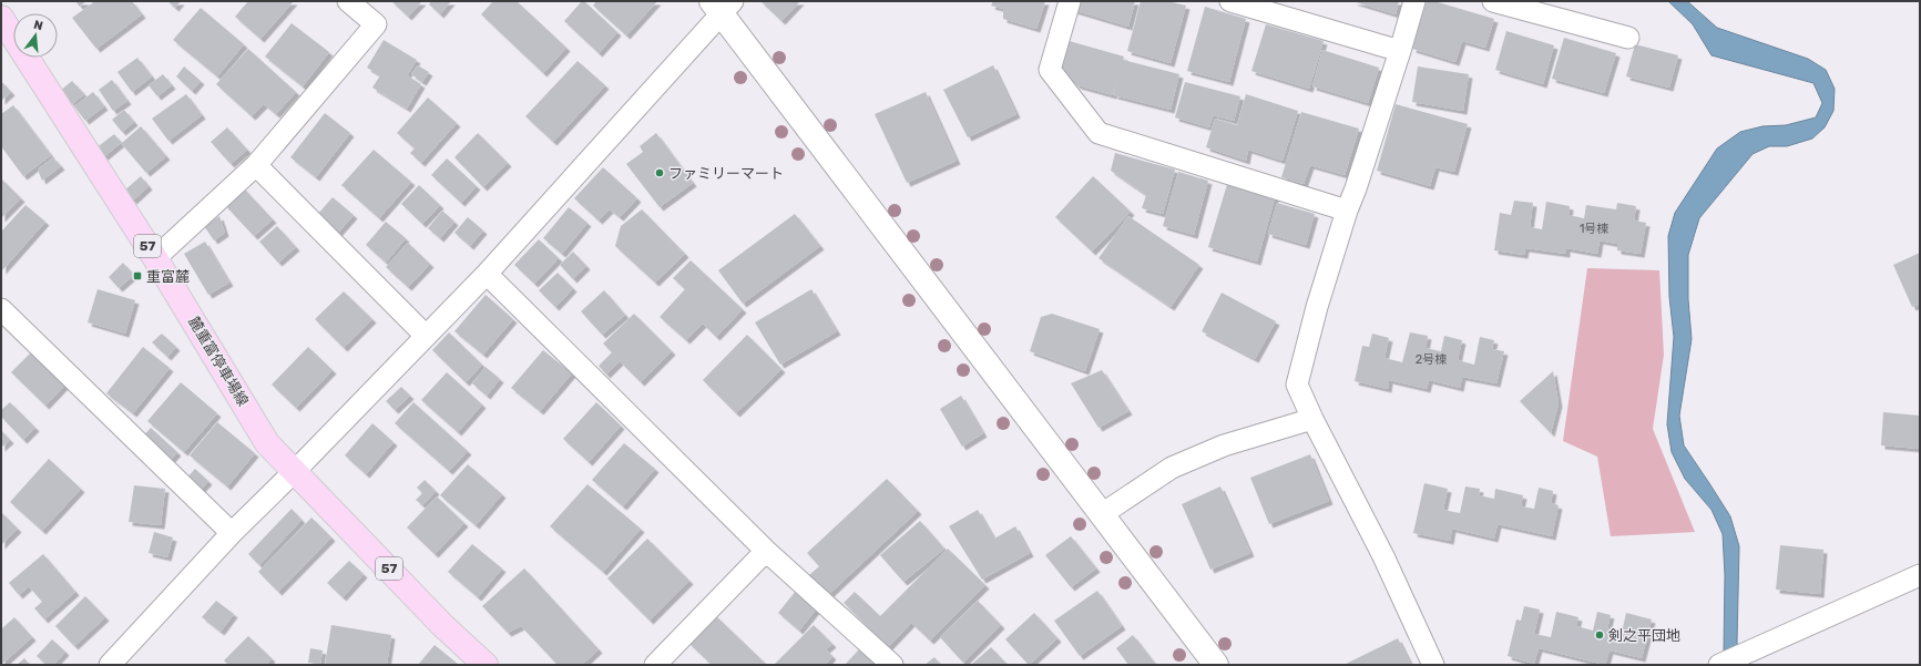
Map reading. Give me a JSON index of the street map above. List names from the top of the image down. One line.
{"streets":{"main road":["57","麓重富停車場線"]},"places":{"other":["ファミリーマート","剣之平団地"],"transit":["重富麓"]},"house_numbers":["1号棟","2号棟"],"north":"top"}
